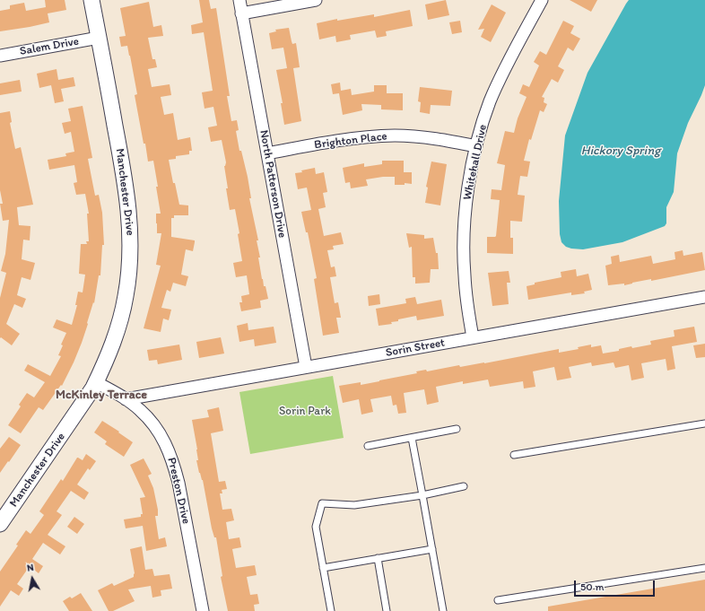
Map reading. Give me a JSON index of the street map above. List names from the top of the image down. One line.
{"streets":{"street":["Salem Drive","Brighton Place","Whitehall Drive","North Patterson Drive","Manchester Drive","Sorin Street","Preston Drive"]},"crossings":[["Salem Drive","Manchester Drive"],["Brighton Place","Whitehall Drive"],["Brighton Place","North Patterson Drive"],["Whitehall Drive","Sorin Street"],["North Patterson Drive","Sorin Street"],["Manchester Drive","Preston Drive"],["Sorin Street","Preston Drive"]],"districts":["McKinley Terrace"],"water":["Hickory Spring"],"parks":["Sorin Park"],"scale_bar":"50 m","north":"top"}
